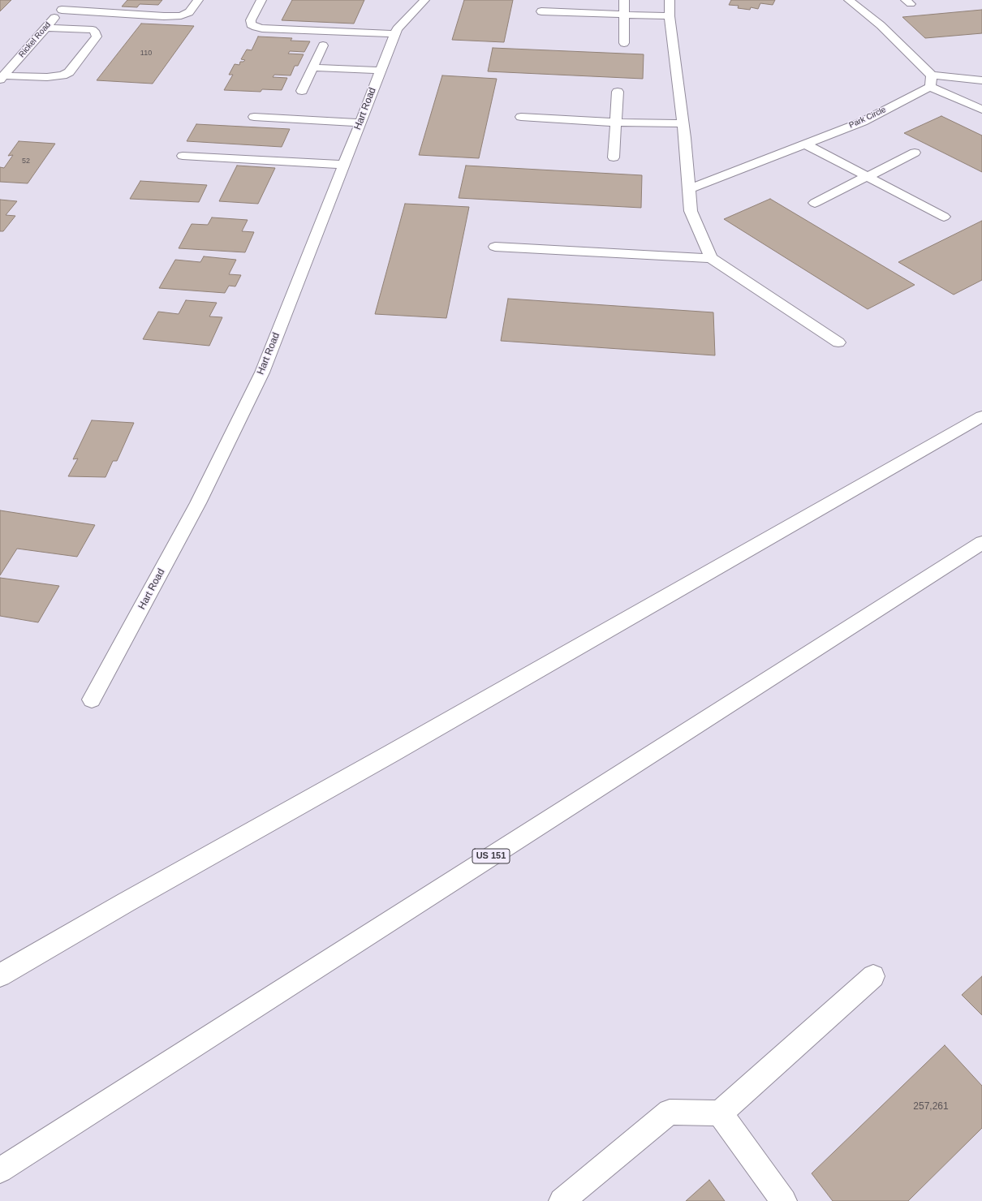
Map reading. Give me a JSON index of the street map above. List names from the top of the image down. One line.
{"streets":{"main road":["Rickel Road","Hart Road","Park Circle","US 151"]},"house_numbers":["110","52","257,261"]}
